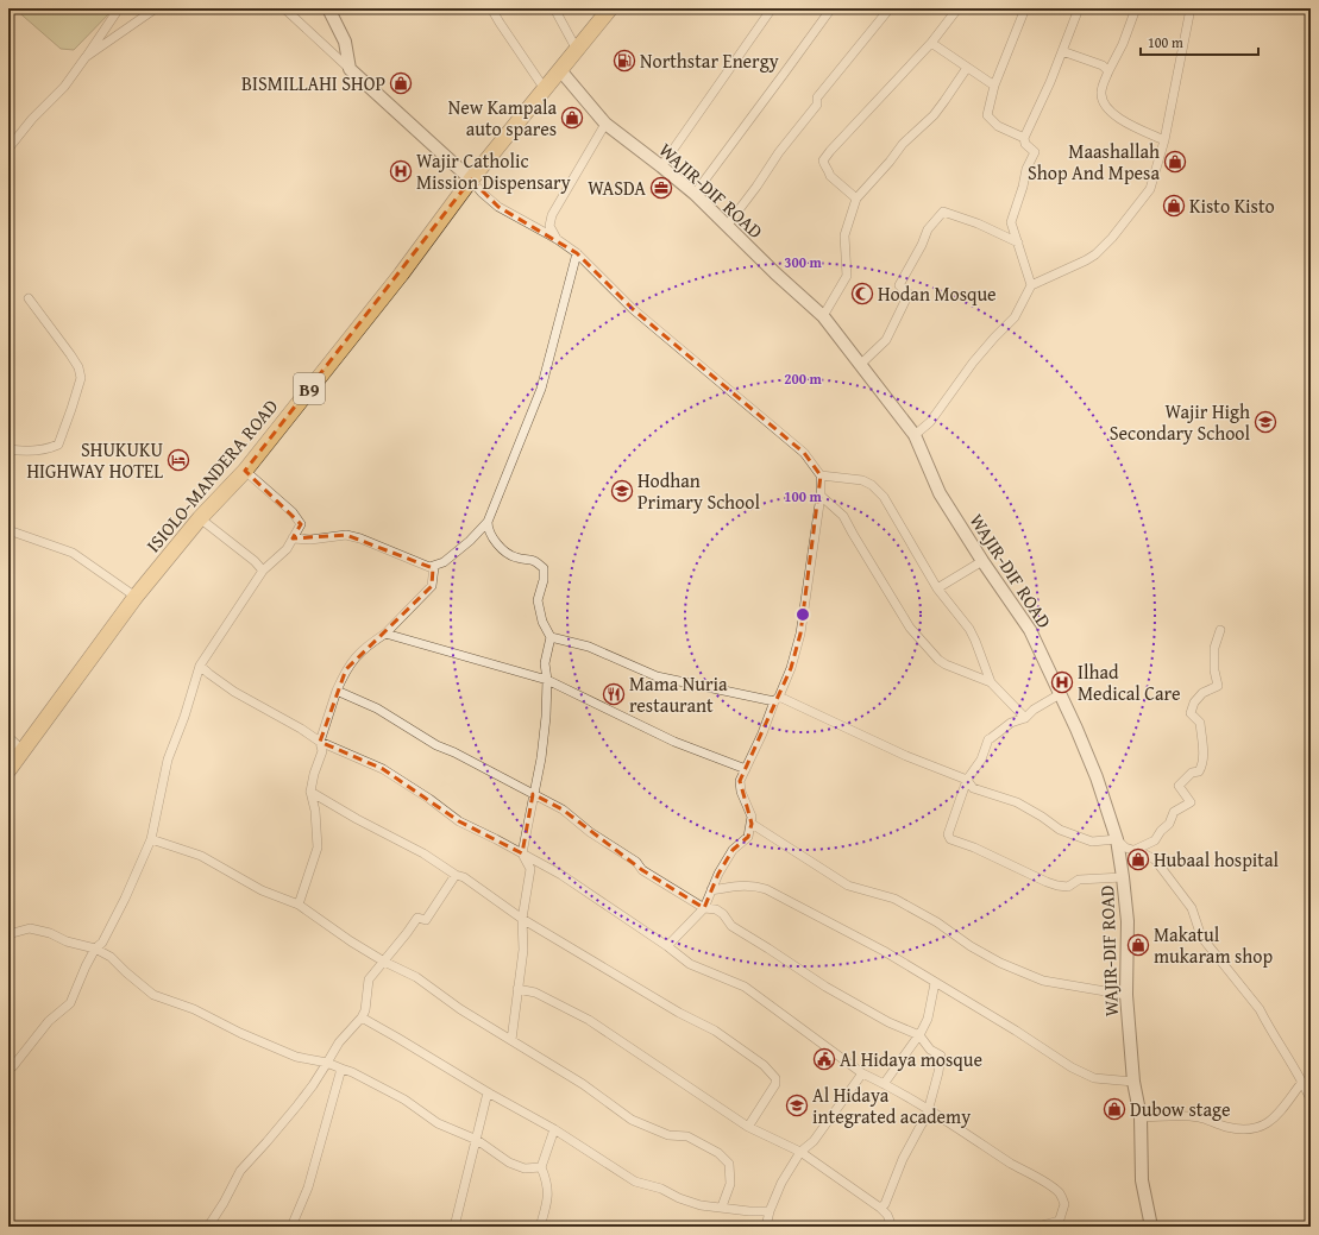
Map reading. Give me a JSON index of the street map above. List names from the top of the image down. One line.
{"streets":{"highway":["B9","ISIOLO-MANDERA ROAD"],"main road":["WAJIR-DIF ROAD"]},"crossings":[["WAJIR-DIF ROAD","ISIOLO-MANDERA ROAD"]],"places":{"fuel station":["Northstar Energy"],"shop":["BISMILLAHI SHOP","New Kampala auto spares","Maashallah Shop And Mpesa","Kisto Kisto","Hubaal hospital","Makatul mukaram shop","Dubow stage"],"hospital":["Wajir Catholic Mission Dispensary","Ilhad Medical Care"],"office":["WASDA"],"mosque":["Hodan Mosque"],"school or university":["Wajir High Secondary School","Hodhan Primary School","Al Hidaya integrated academy"],"hotel":["SHUKUKU HIGHWAY HOTEL"],"restaurant":["Mama Nuria restaurant"],"public building":["Al Hidaya mosque"]},"scale_bar":"100 m","rings":["300 m","200 m","100 m"]}
